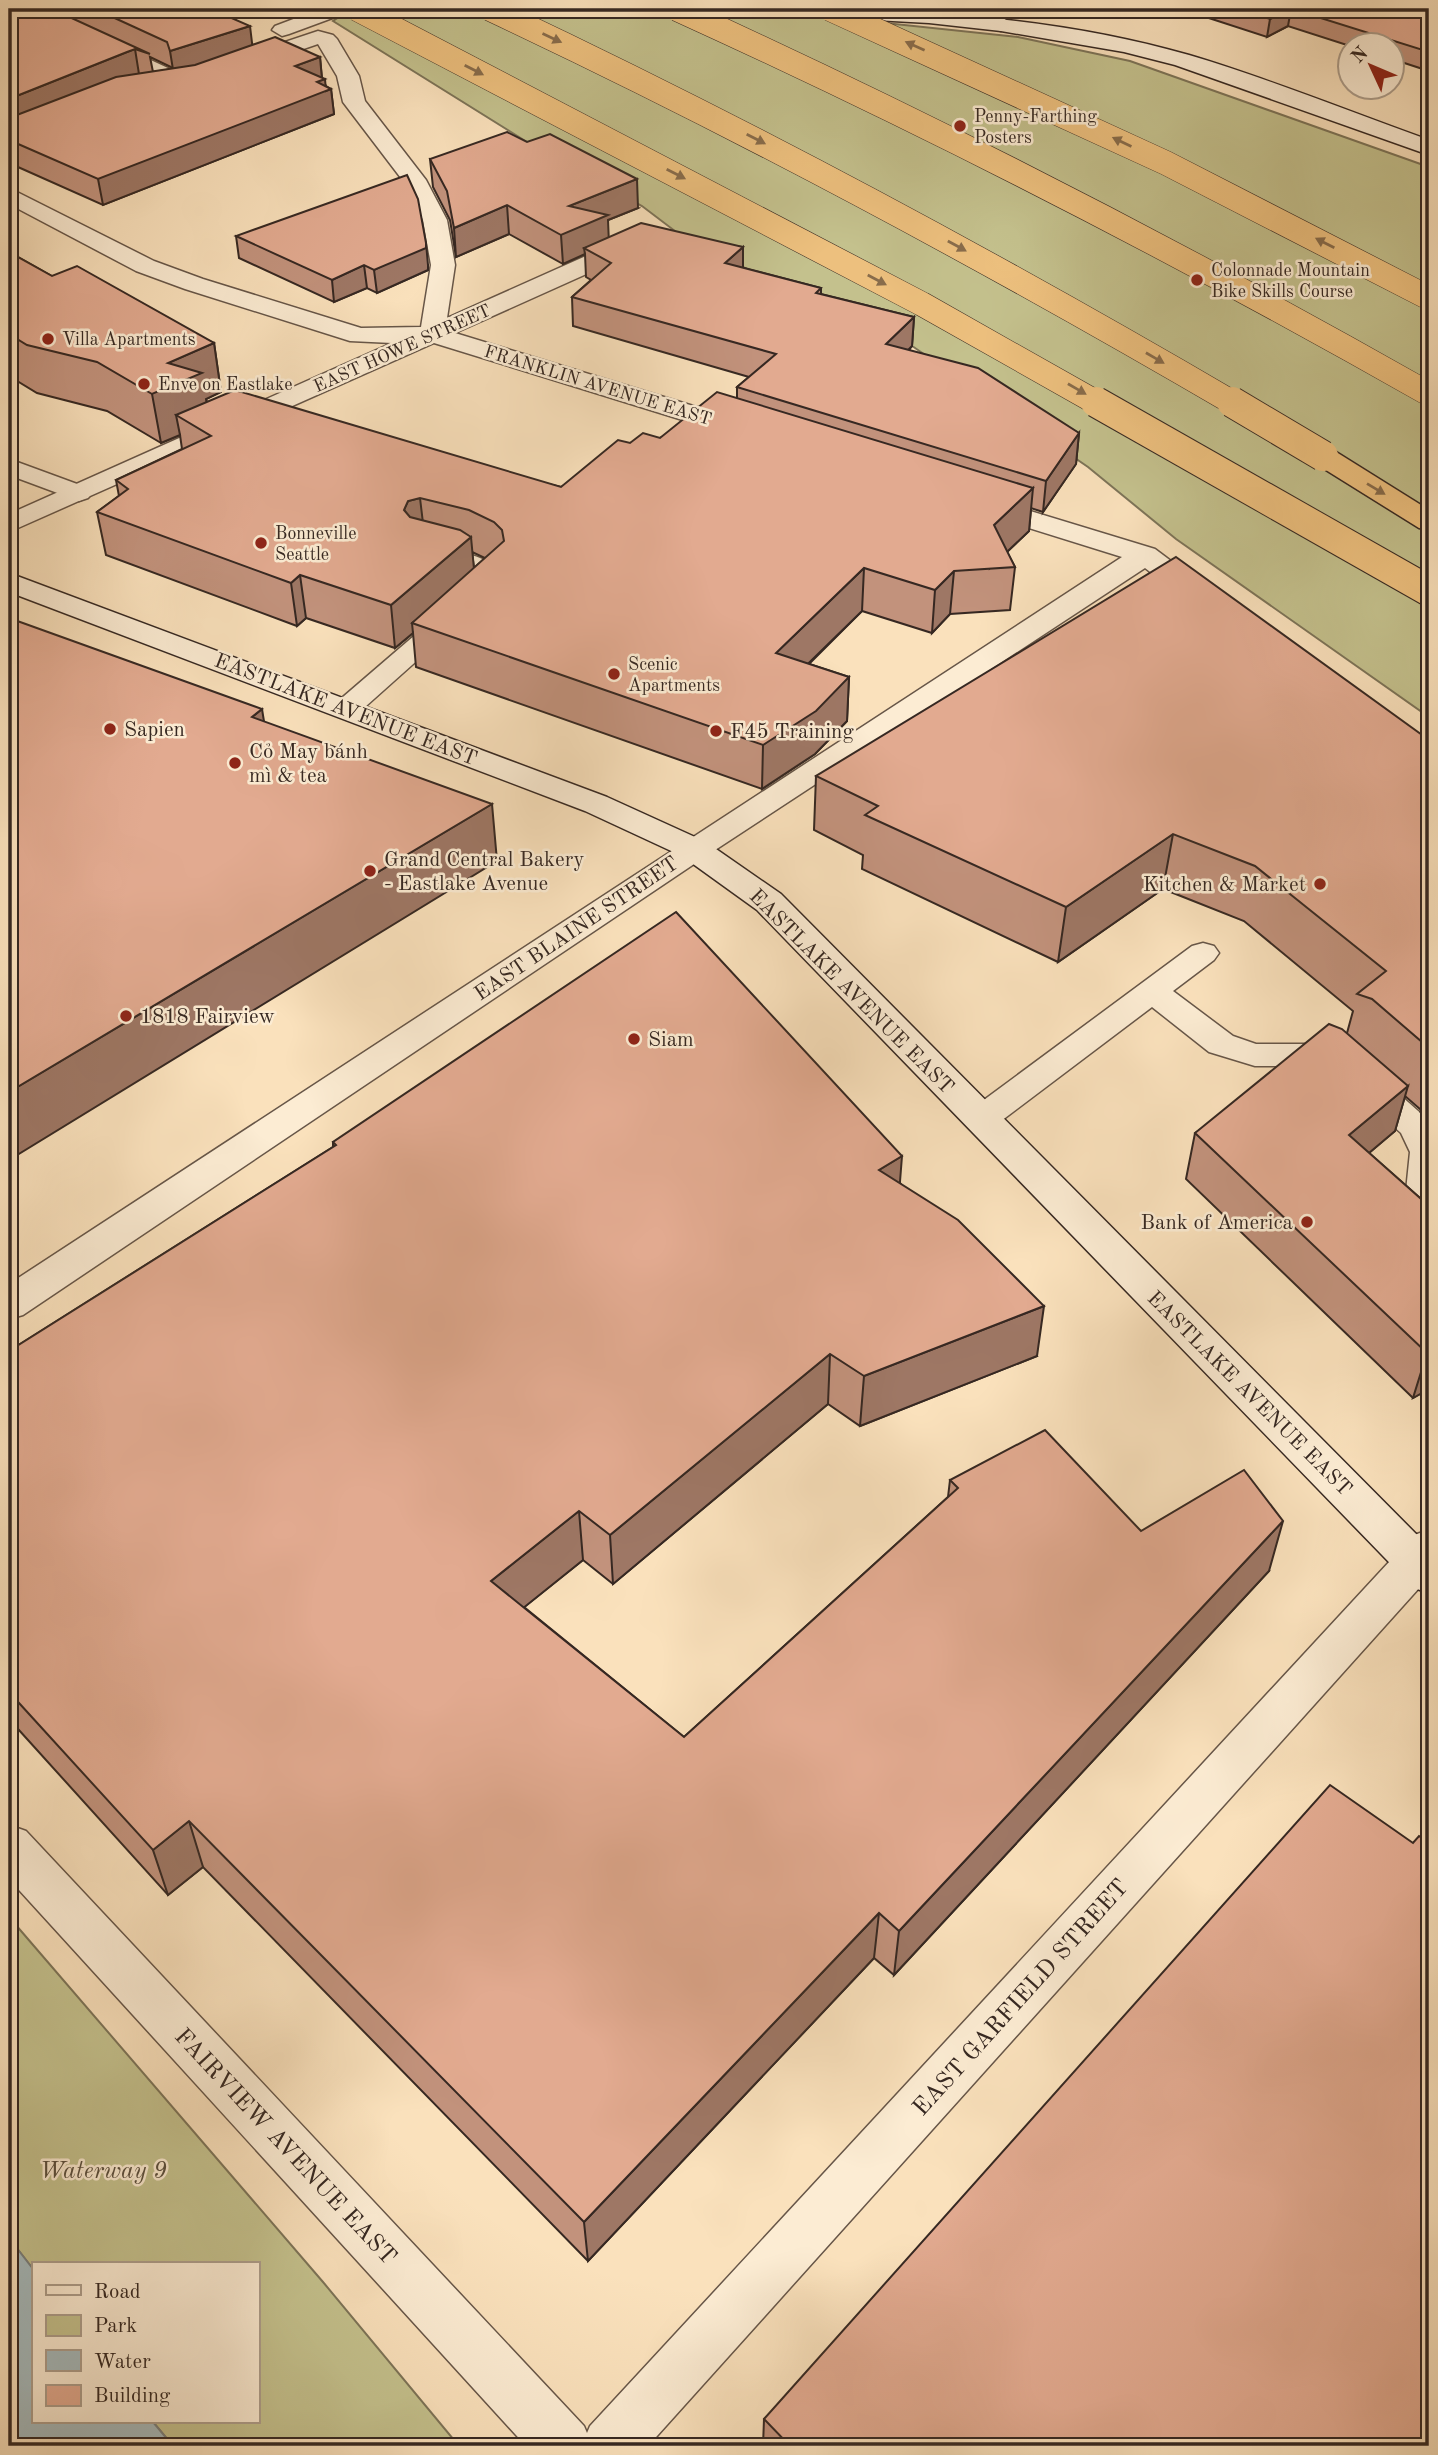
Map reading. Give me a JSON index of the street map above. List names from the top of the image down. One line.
{"streets":{"street":["EAST HOWE STREET","FRANKLIN AVENUE EAST","EASTLAKE AVENUE EAST","EAST BLAINE STREET","EAST GARFIELD STREET","FAIRVIEW AVENUE EAST"]},"crossings":[["EAST HOWE STREET","FRANKLIN AVENUE EAST"],["EASTLAKE AVENUE EAST","EAST BLAINE STREET"],["EASTLAKE AVENUE EAST","EAST GARFIELD STREET"]],"parks":["Waterway 9"],"places":["Penny-Farthing Posters","Colonnade Mountain Bike Skills Course","Villa Apartments","Enve on Eastlake","Bonneville Seattle","Scenic Apartments","Sapien","F45 Training","Cỏ May bánh mì & tea","Grand Central Bakery - Eastlake Avenue","Kitchen & Market","1818 Fairview","Siam","Bank of America"],"legend":["Road","Park","Water","Building"],"north":"top left"}
